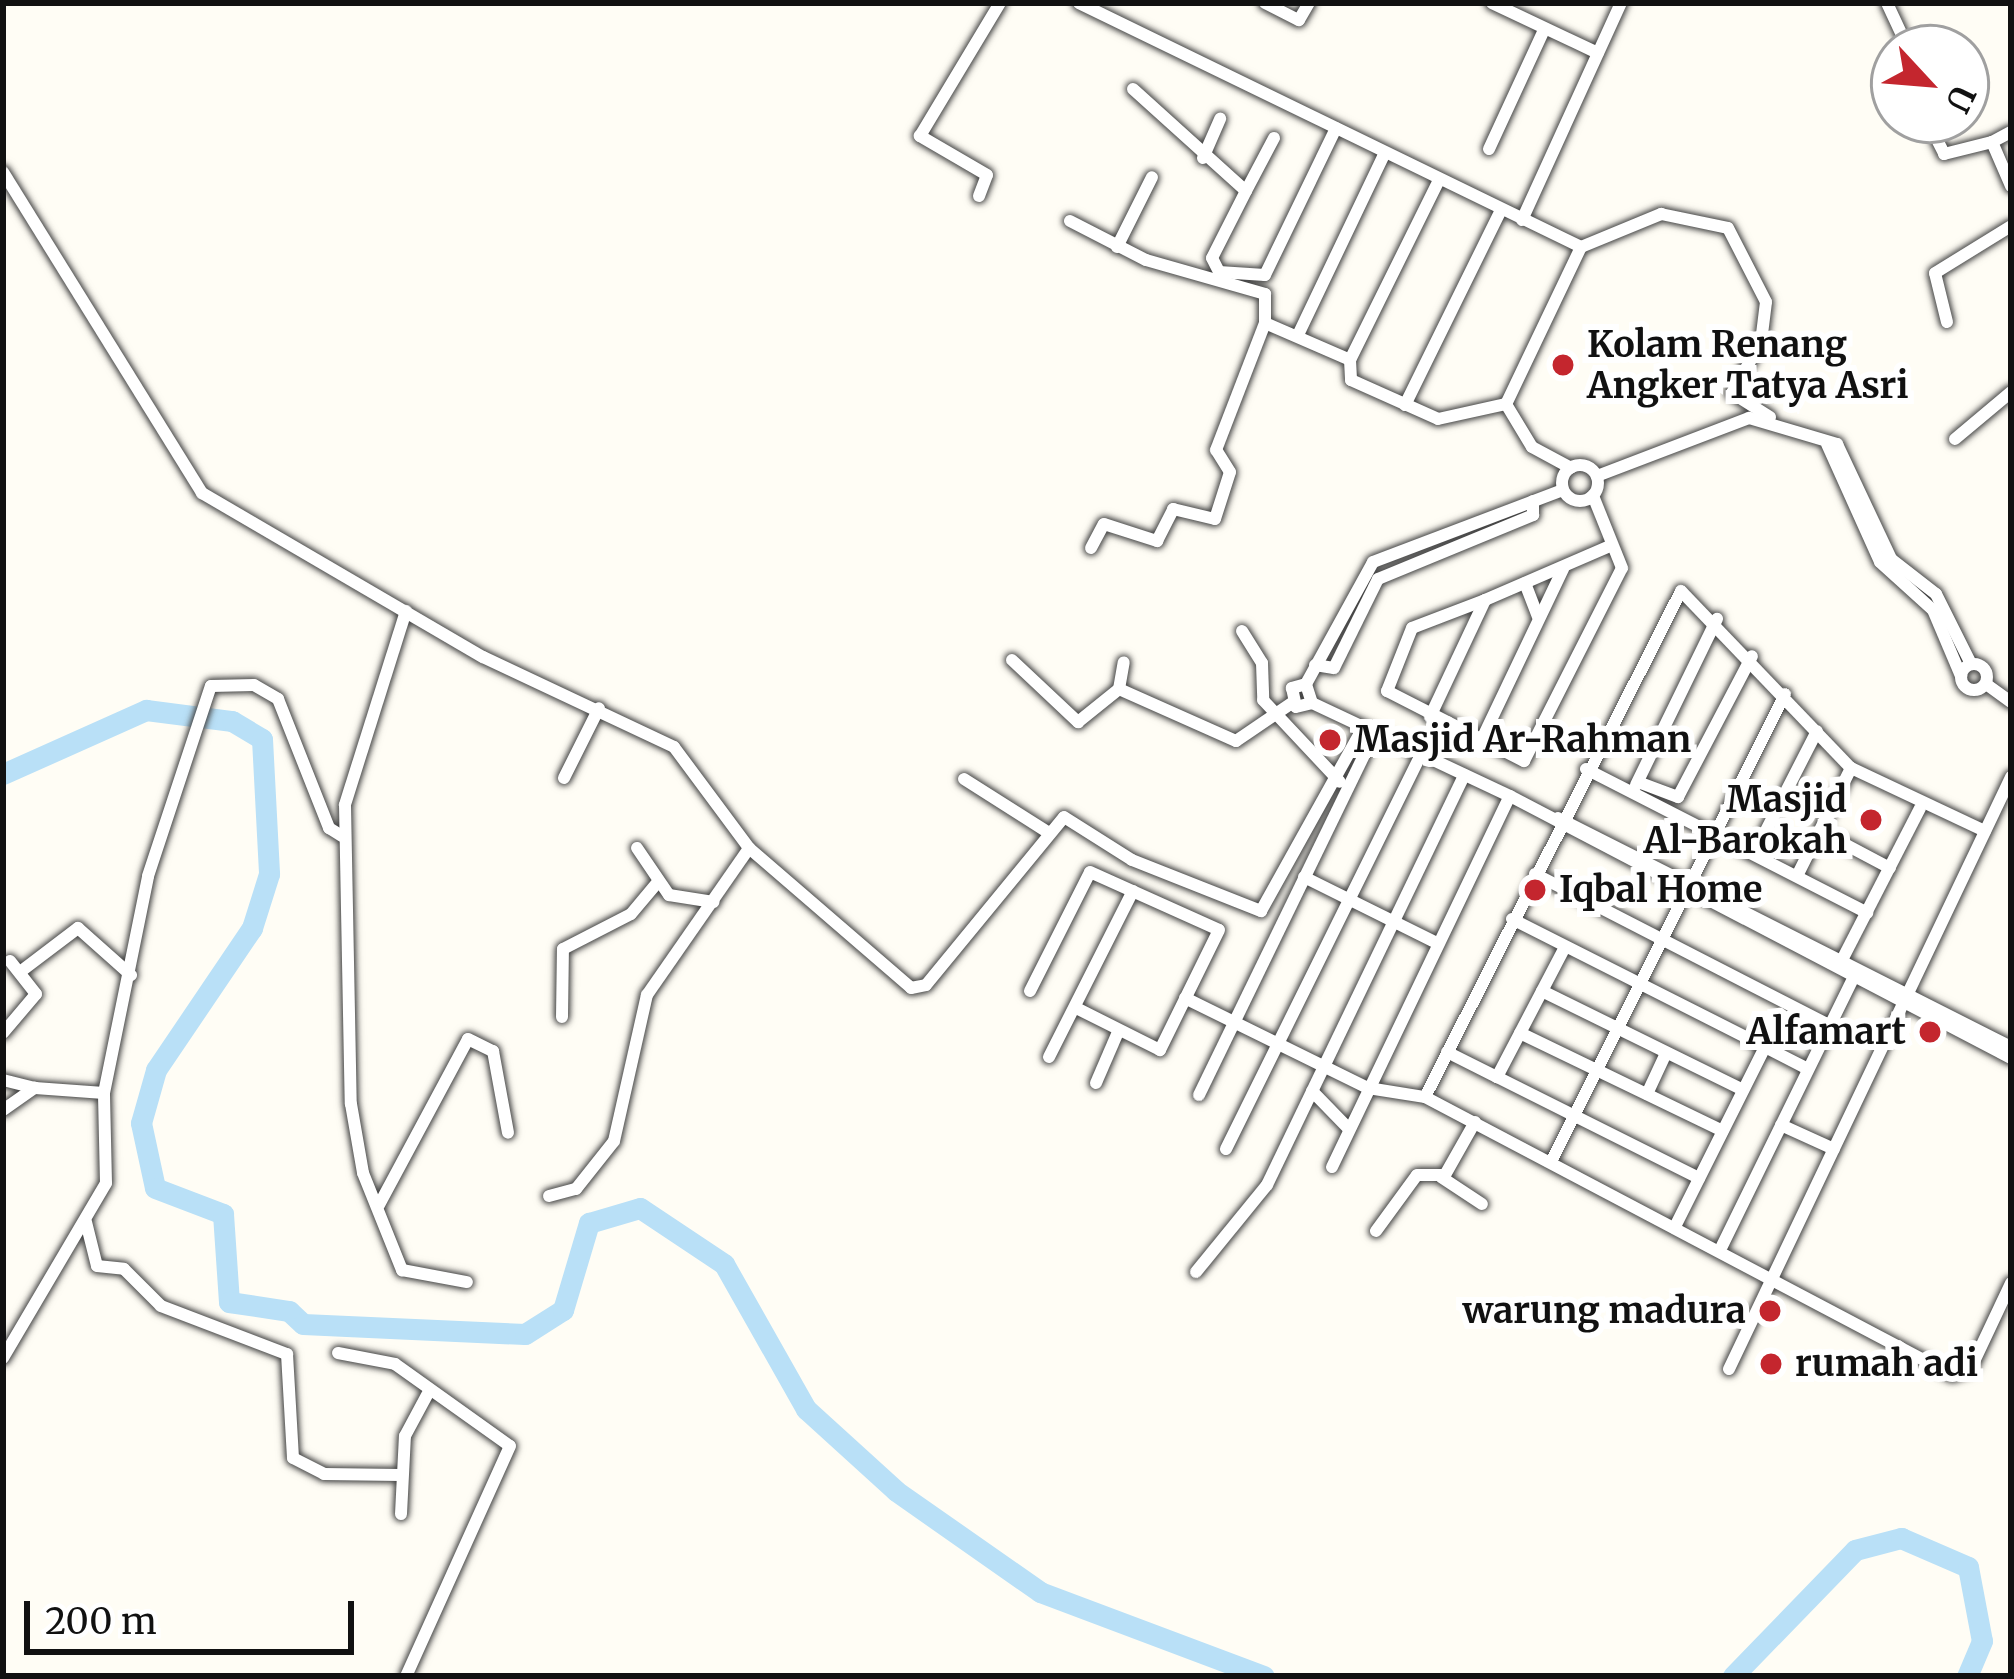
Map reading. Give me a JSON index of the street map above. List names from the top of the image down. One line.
{"places":["Kolam Renang Angker Tatya Asri","Masjid Ar-Rahman","Masjid Al-Barokah","Iqbal Home","Alfamart","warung madura","rumah adi"],"scale_bar":"200 m","north":"bottom right"}
